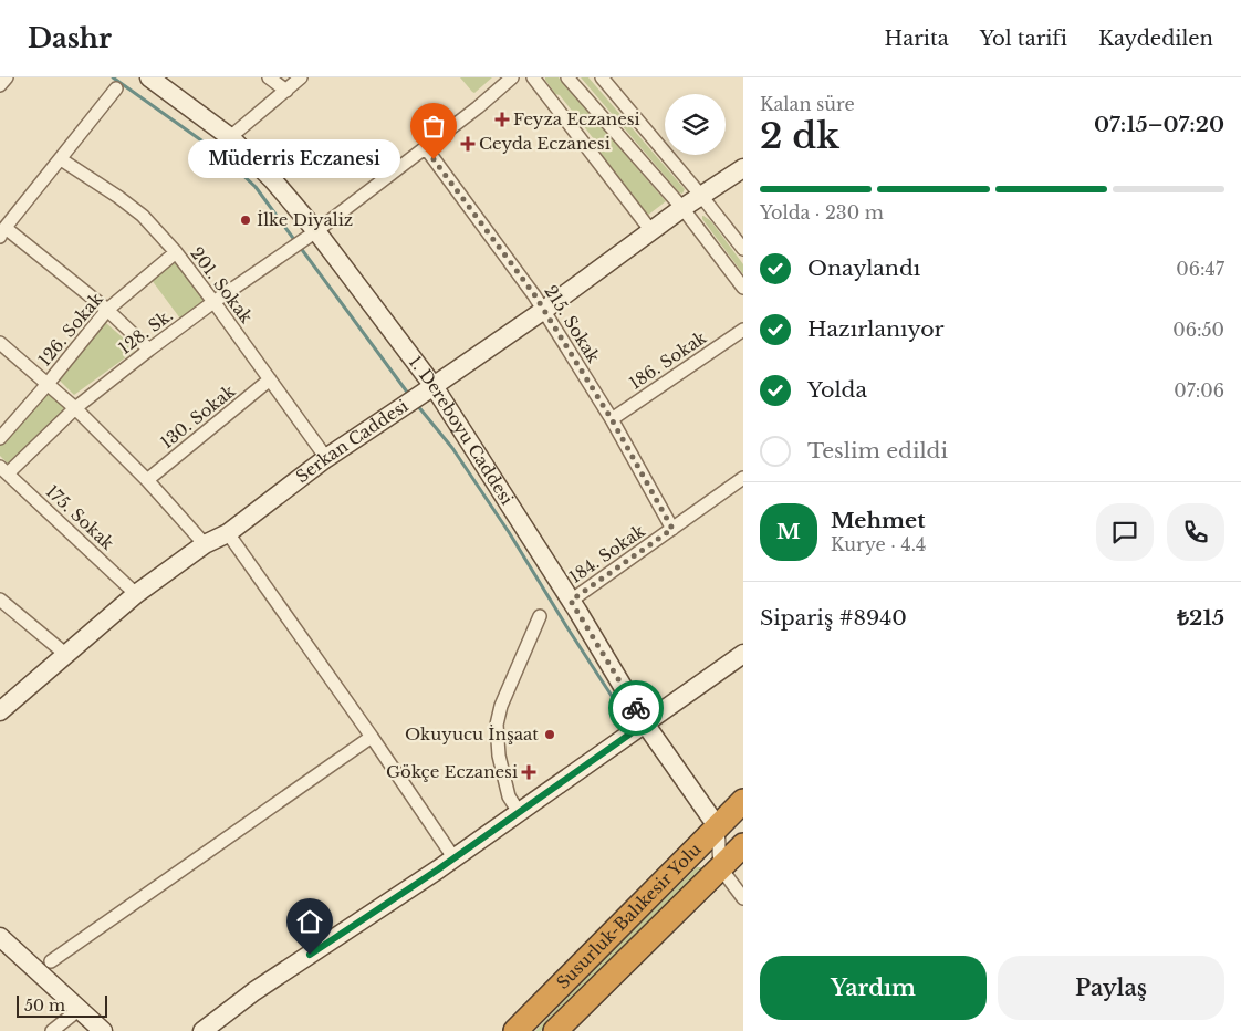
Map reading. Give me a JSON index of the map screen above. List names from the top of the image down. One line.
{"streets":{"highway":["Susurluk-Balıkesir Yolu"],"main road":["1. Dereboyu Caddesi","Serkan Caddesi"],"street":["201. Sokak","215. Sokak","126. Sokak","128. Sk.","186. Sokak","130. Sokak","175. Sokak","184. Sokak"]},"crossings":[["201. Sokak","126. Sokak"],["201. Sokak","128. Sk."],["201. Sokak","130. Sokak"],["201. Sokak","Serkan Caddesi"],["215. Sokak","128. Sk."],["215. Sokak","186. Sokak"],["215. Sokak","Serkan Caddesi"],["215. Sokak","184. Sokak"],["128. Sk.","1. Dereboyu Caddesi"],["128. Sk.","175. Sokak"],["1. Dereboyu Caddesi","Serkan Caddesi"],["1. Dereboyu Caddesi","184. Sokak"],["1. Dereboyu Caddesi","Susurluk-Balıkesir Yolu"],["Serkan Caddesi","175. Sokak"]],"places":{"health":["Feyza Eczanesi","Ceyda Eczanesi","Gökçe Eczanesi"],"other":["Müderris Eczanesi","İlke Diyaliz","Okuyucu İnşaat"]},"scale_bar":"50 m","page":{"header":"Dashr","nav":["Harita","Yol tarifi","Kaydedilen"],"heading":["2 dk","Kalan süre","07:15–07:20"],"panel":["Mehmet","Kurye · 4.4","Sipariş #8940","₺215"],"bubble":"Müderris Eczanesi","bar":"Yolda · 230 m","list":[["Onaylandı","06:47"],["Hazırlanıyor","06:50"],["Yolda","07:06"],"Teslim edildi"],"round":"M","buttons":["Yardım","Paylaş"],"scale":"50 m"}}
